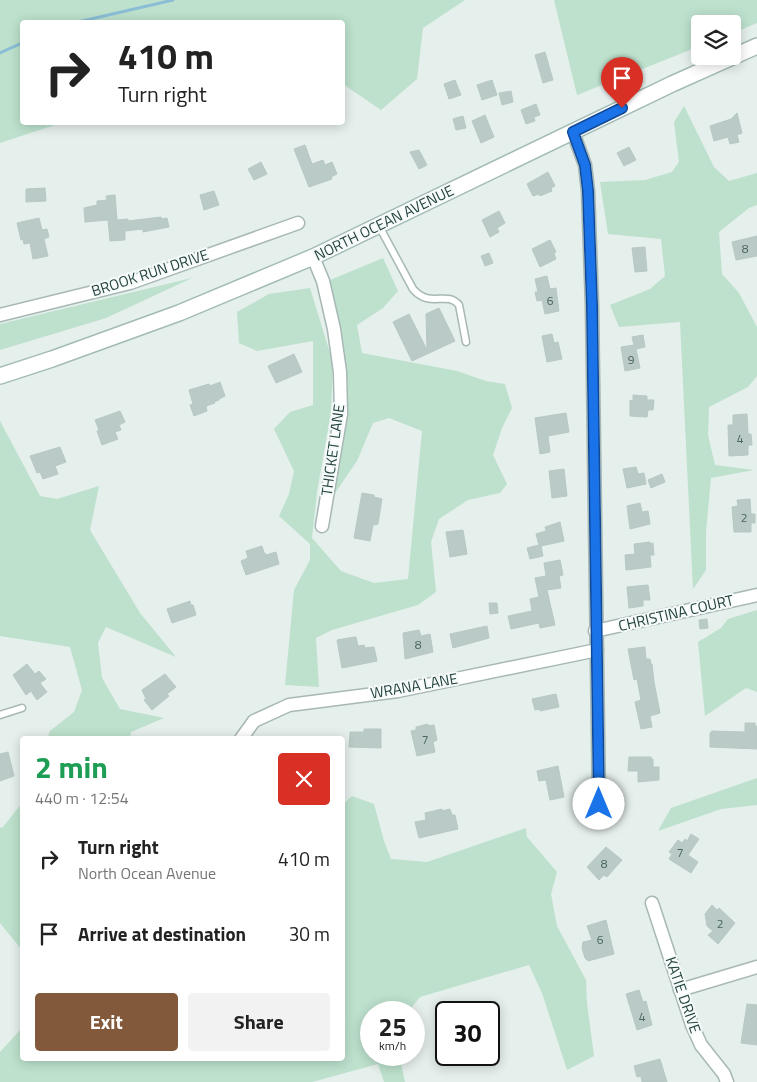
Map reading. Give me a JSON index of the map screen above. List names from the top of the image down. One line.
{"streets":{"main road":["NORTH OCEAN AVENUE"],"street":["BROOK RUN DRIVE","THICKET LANE","CHRISTINA COURT","WRANA LANE","KATIE DRIVE"]},"crossings":[["NORTH OCEAN AVENUE","THICKET LANE"]],"house_numbers":["8","6","9","4","2","8","7","7","8","2","6","4"],"page":{"turn":["410 m","Turn right"],"heading":["2 min","440 m · 12:54"],"list":[{"name":"Turn right","note":"North Ocean Avenue","value":"410 m"},{"name":"Arrive at destination","value":"30 m"}],"buttons":["Exit","Share"],"speed":"25 km/h","limit":"30"}}
